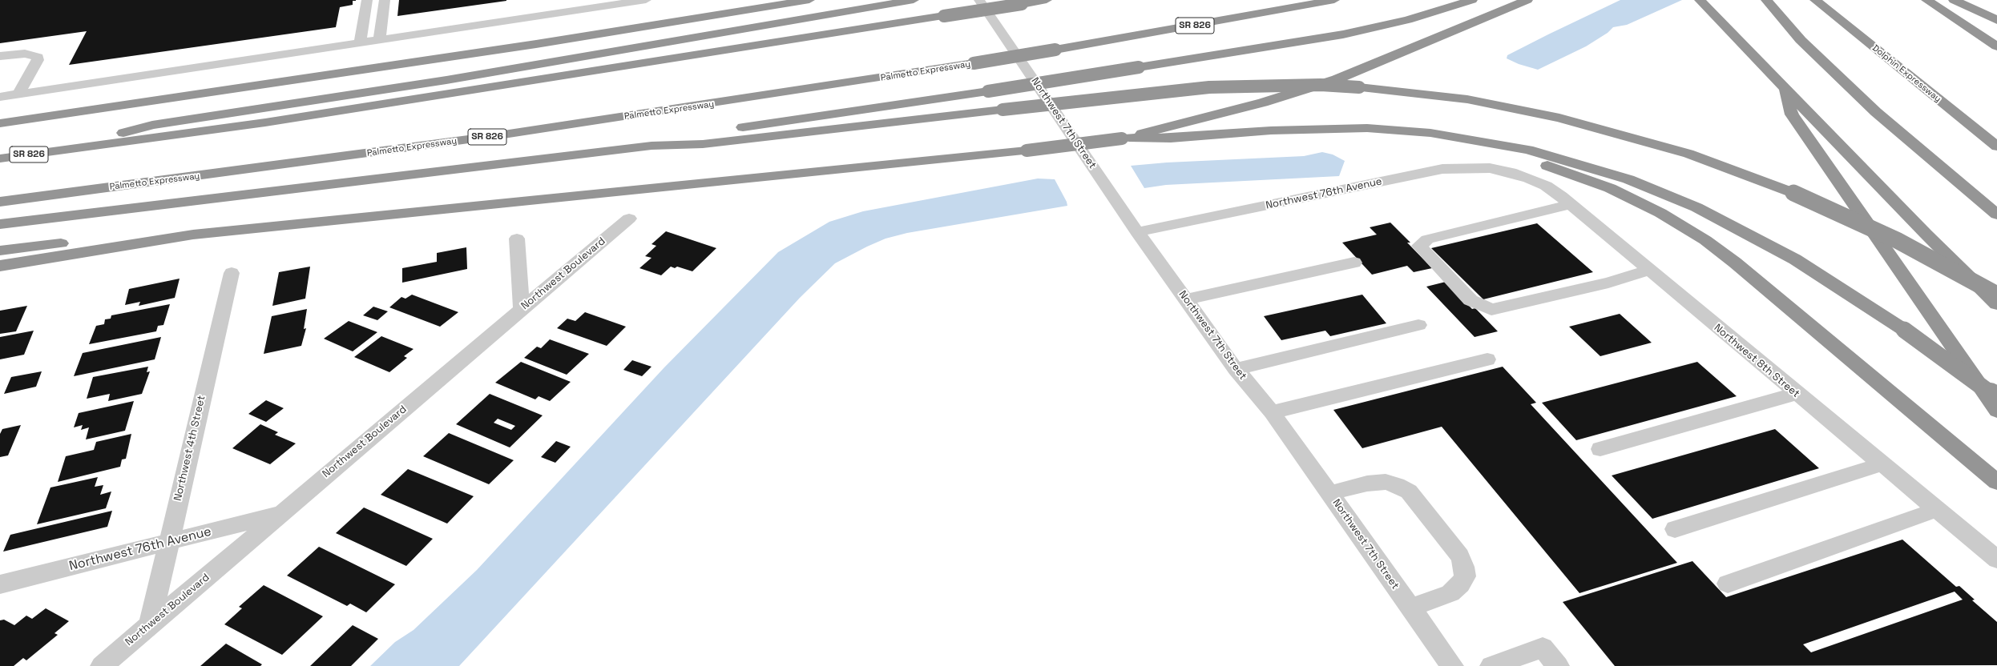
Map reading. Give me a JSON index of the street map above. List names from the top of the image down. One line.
{"streets":{"highway":["SR 826","Palmetto Expressway","Dolphin Expressway"],"street":["Northwest 7th Street","Northwest 76th Avenue","Northwest Boulevard","Northwest 8th Street","Northwest 4th Street"]},"crossings":[["Northwest 7th Street","Northwest 76th Avenue"],["Northwest 76th Avenue","Northwest Boulevard"],["Northwest 76th Avenue","Northwest 8th Street"],["Northwest 76th Avenue","Northwest 4th Street"],["Northwest Boulevard","Northwest 4th Street"]]}
